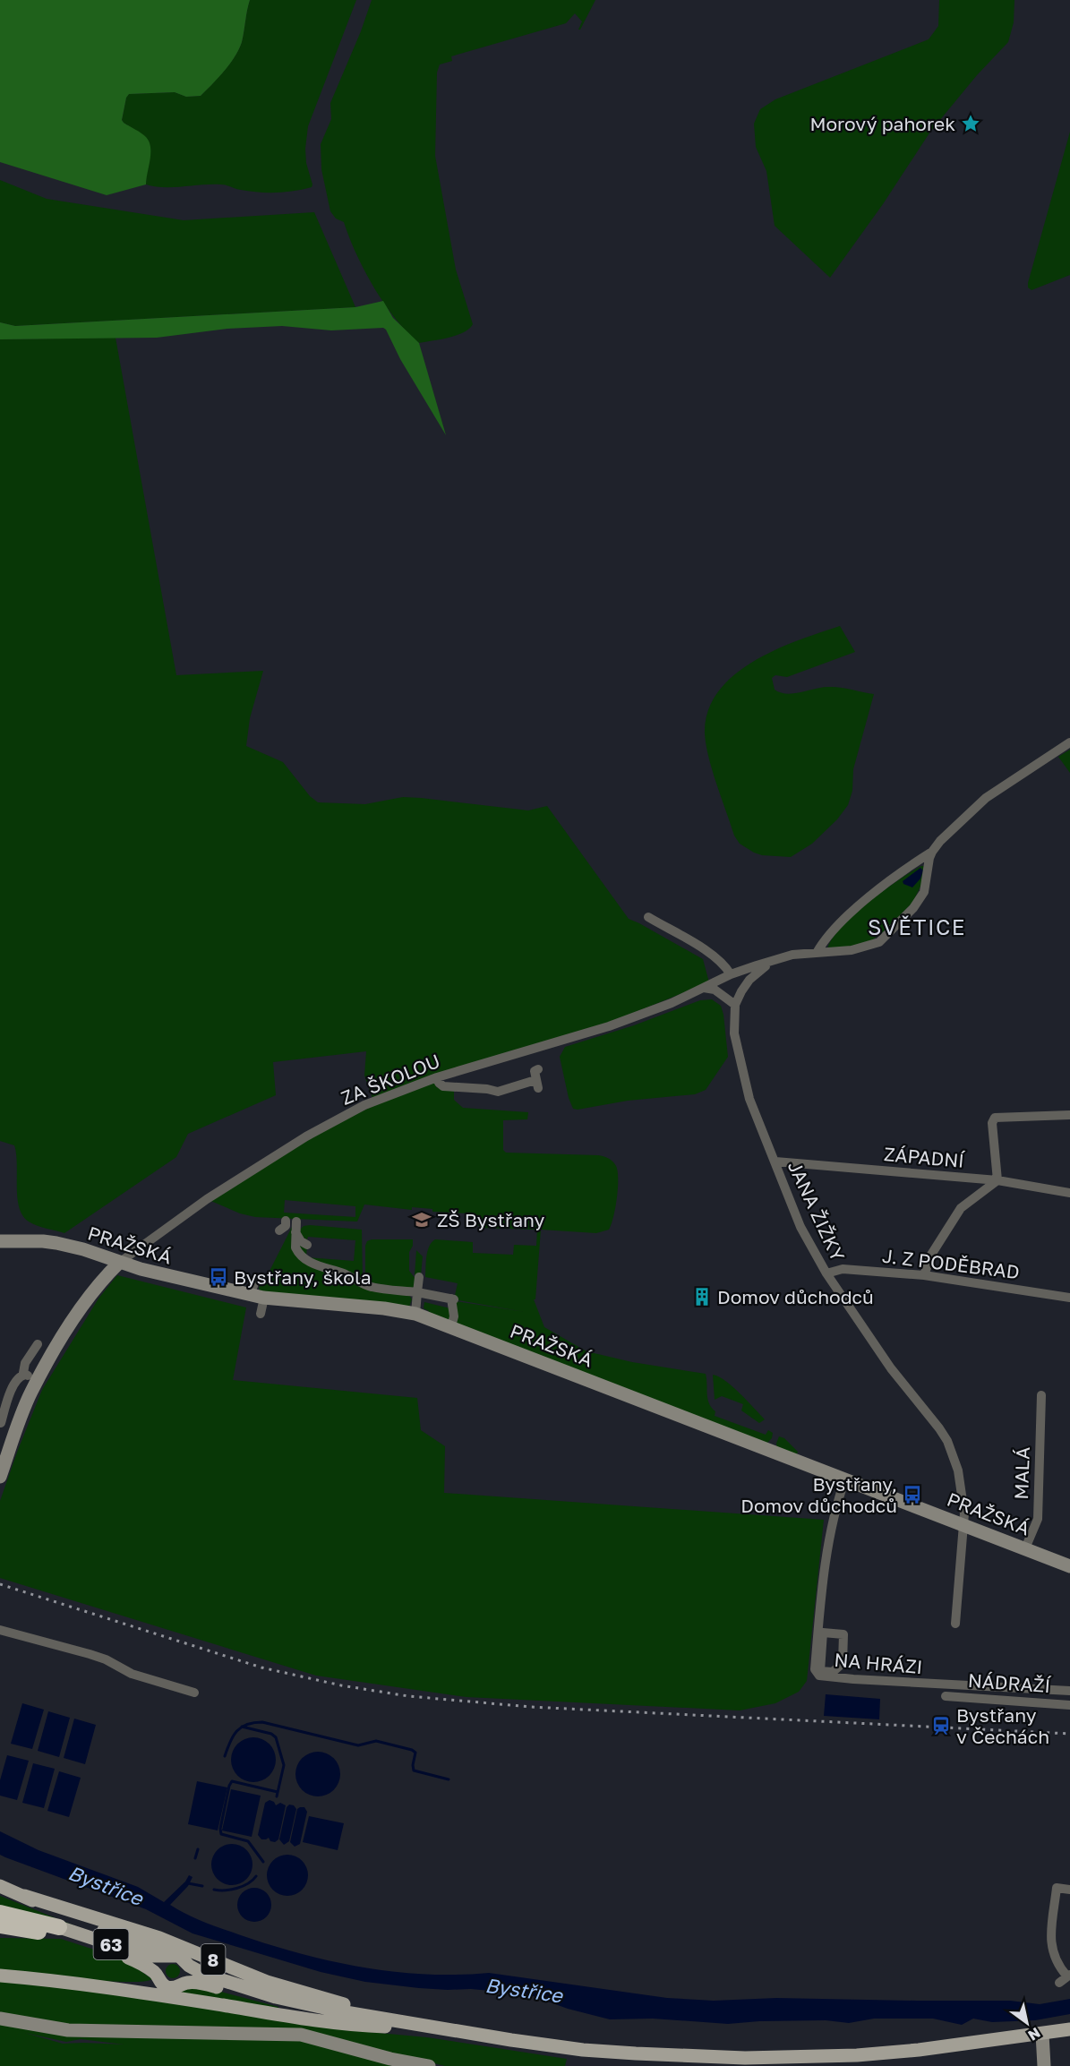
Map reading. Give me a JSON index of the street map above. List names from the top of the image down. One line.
{"streets":{"highway":["63"],"main road":["8"],"street":["ZA ŠKOLOU","ZÁPADNÍ","JANA ŽIŽKY","PRAŽSKÁ","J. Z PODĚBRAD","MALÁ","NA HRÁZI","NÁDRAŽÍ"]},"crossings":[["ZA ŠKOLOU","JANA ŽIŽKY"],["ZA ŠKOLOU","PRAŽSKÁ"],["ZÁPADNÍ","JANA ŽIŽKY"],["JANA ŽIŽKY","PRAŽSKÁ"],["JANA ŽIŽKY","J. Z PODĚBRAD"],["PRAŽSKÁ","MALÁ"],["PRAŽSKÁ","NA HRÁZI"]],"districts":["SVĚTICE"],"water":["Bystřice"],"places":{"place":["Morový pahorek"],"school or university":["ZŠ Bystřany"],"bus stop":["Bystřany, škola","Bystřany, Domov důchodců"],"building":["Domov důchodců"],"station":["Bystřany v Čechách"]},"north":"bottom right"}
